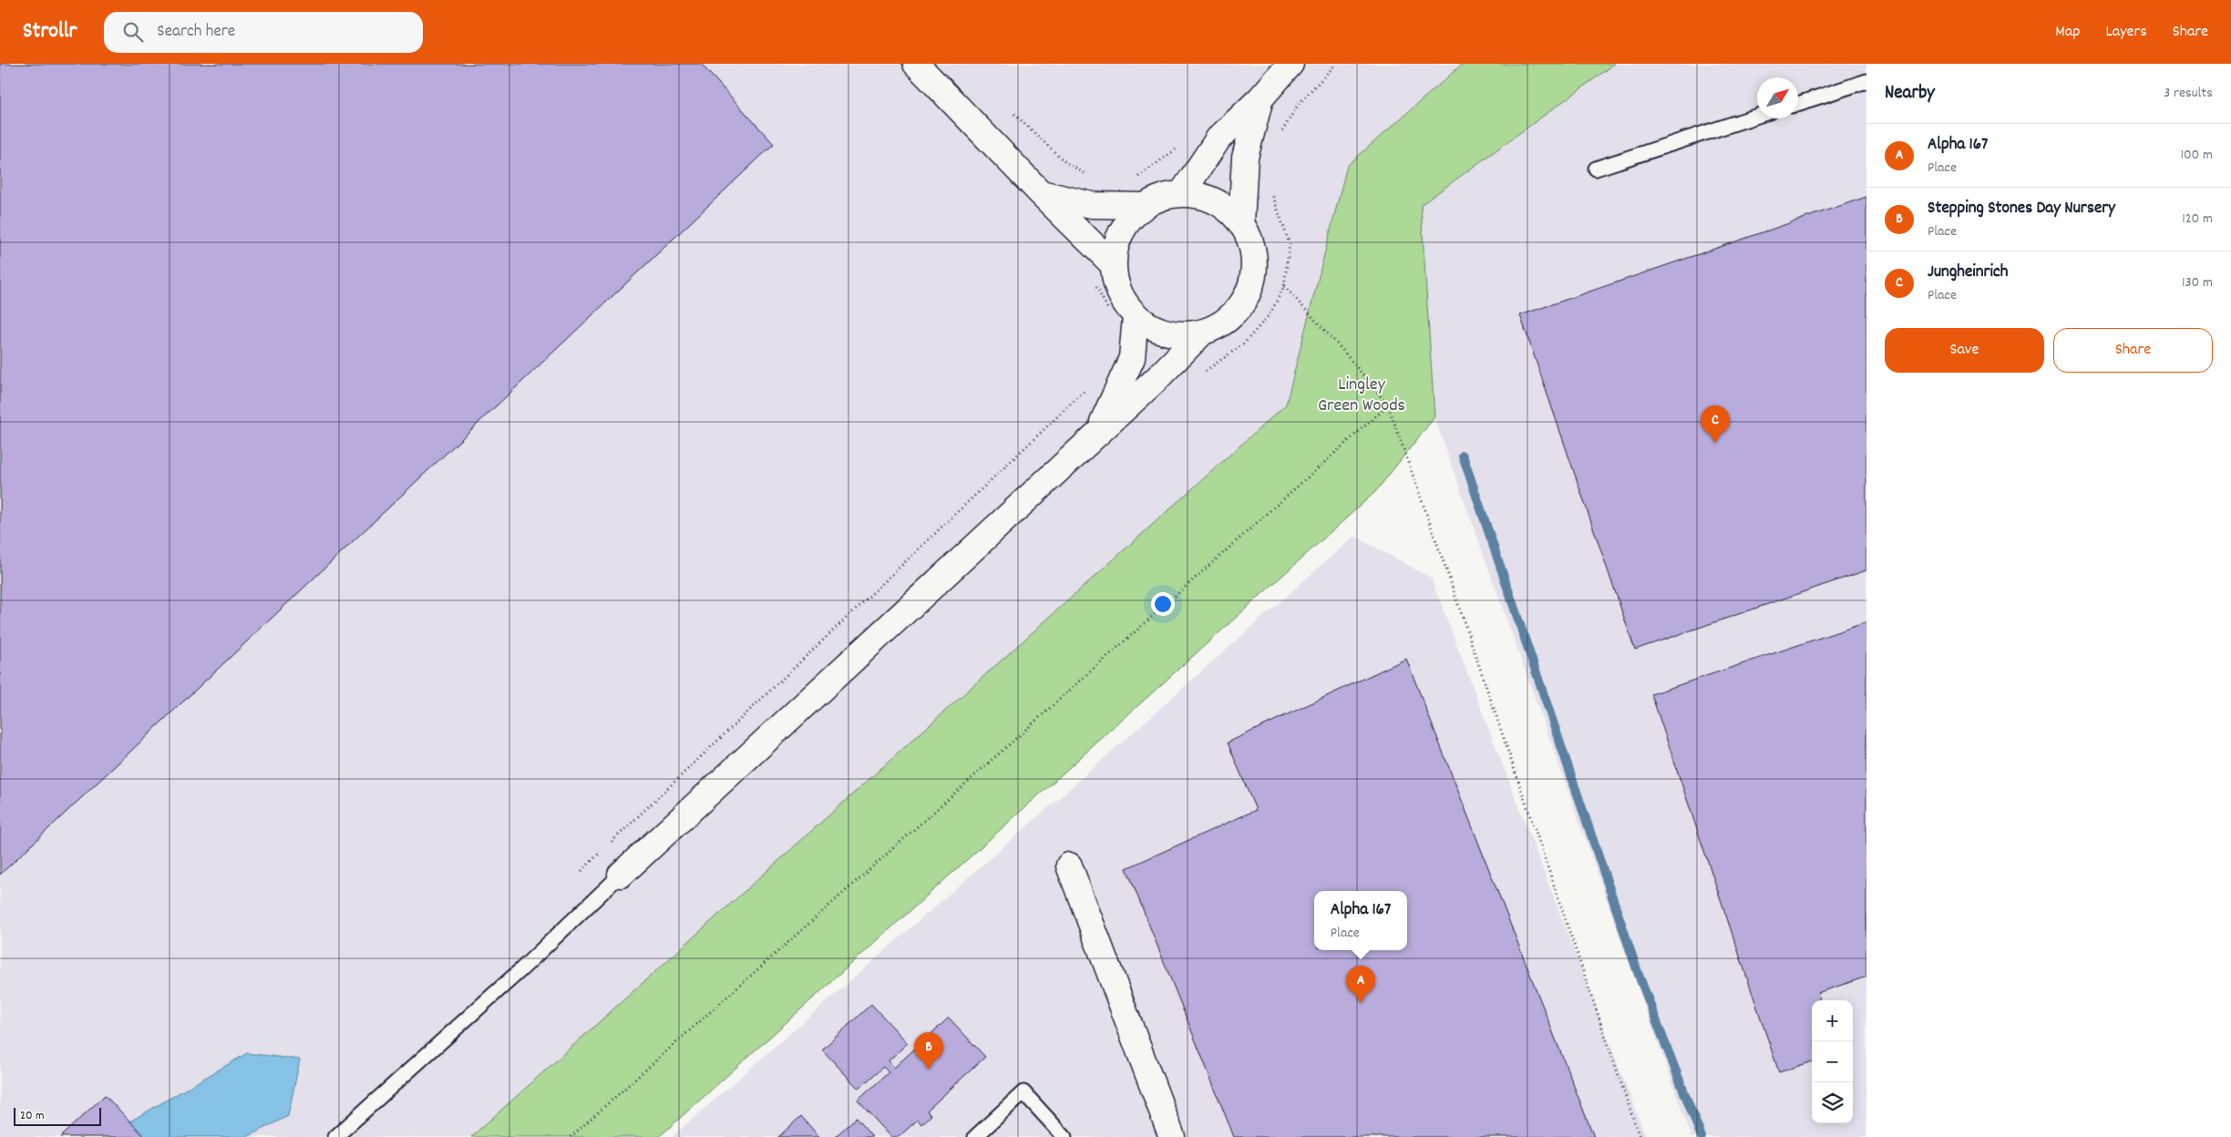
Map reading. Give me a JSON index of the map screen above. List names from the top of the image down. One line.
{"parks":["Lingley Green Woods"],"scale_bar":"20 m","north":"top right","page":{"header":"Strollr","search":"Search here","nav":["Map","Layers","Share"],"heading":["Nearby","3 results"],"list":[{"mark":"A","name":"Alpha 167","note":"Place","value":"100 m"},{"mark":"B","name":"Stepping Stones Day Nursery","note":"Place","value":"120 m"},{"mark":"C","name":"Jungheinrich","note":"Place","value":"130 m"}],"buttons":["Save","Share"],"pins":["C","A","B"],"popup":["Alpha 167","Place"],"map_buttons":["+","−"],"scale":"20 m"}}
